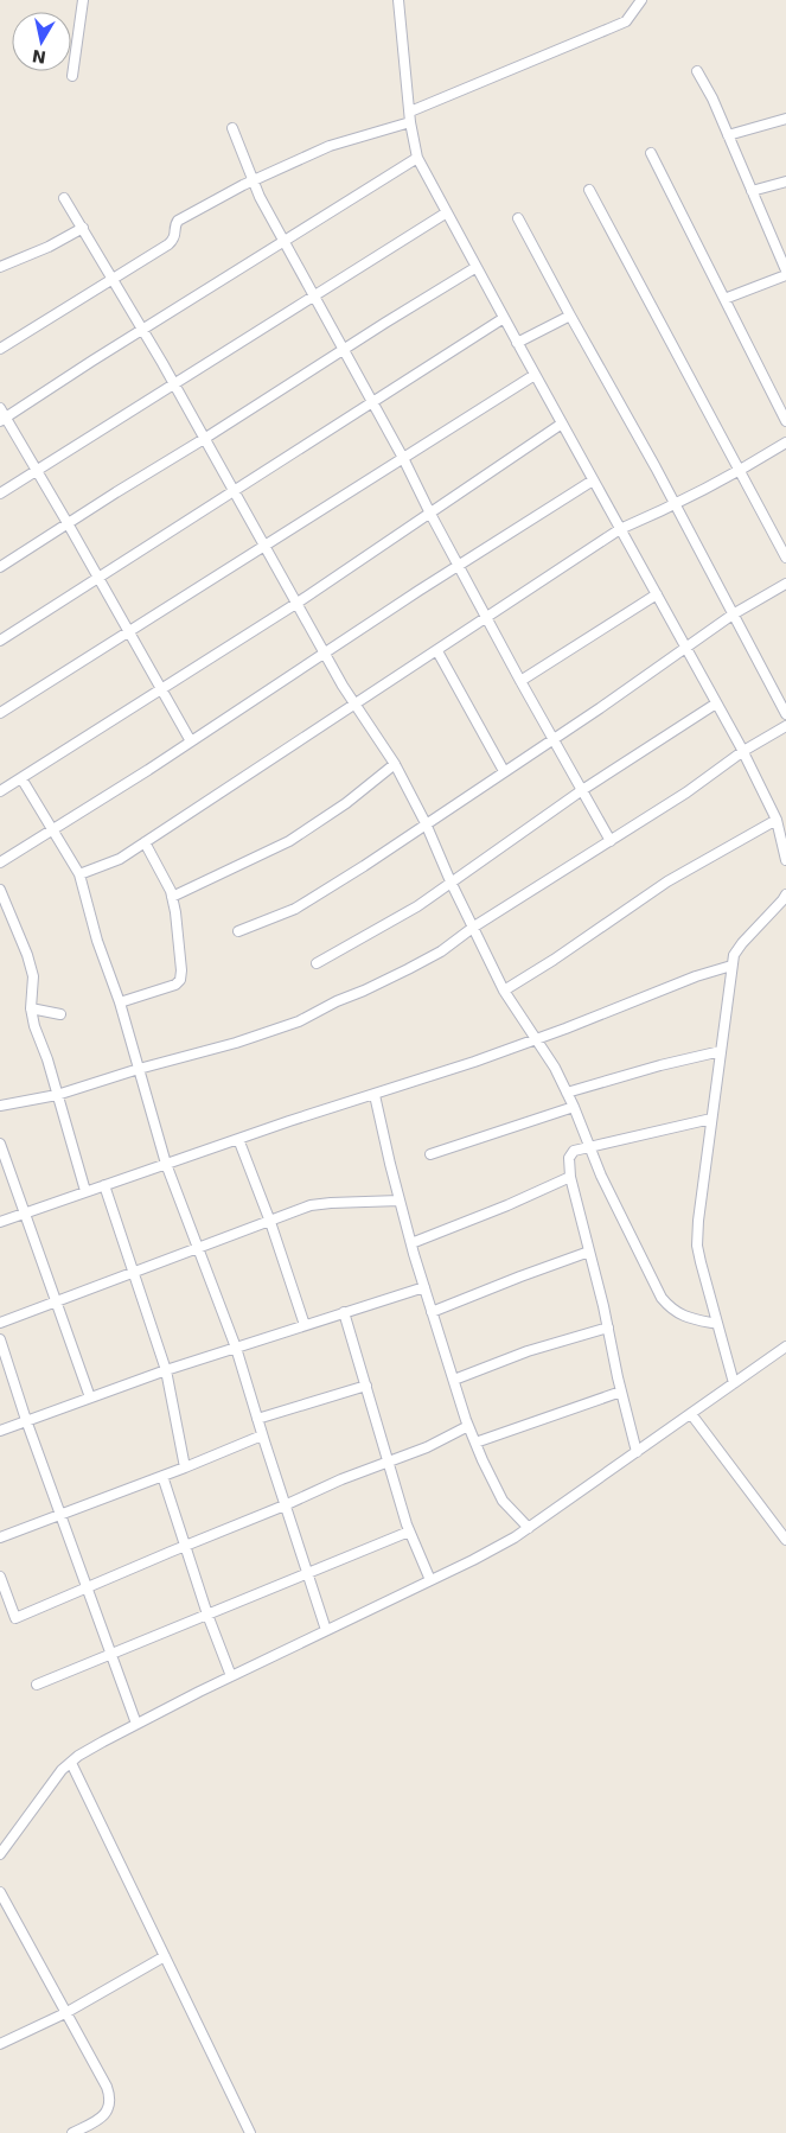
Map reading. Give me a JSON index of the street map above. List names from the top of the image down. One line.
{"north":"bottom"}
